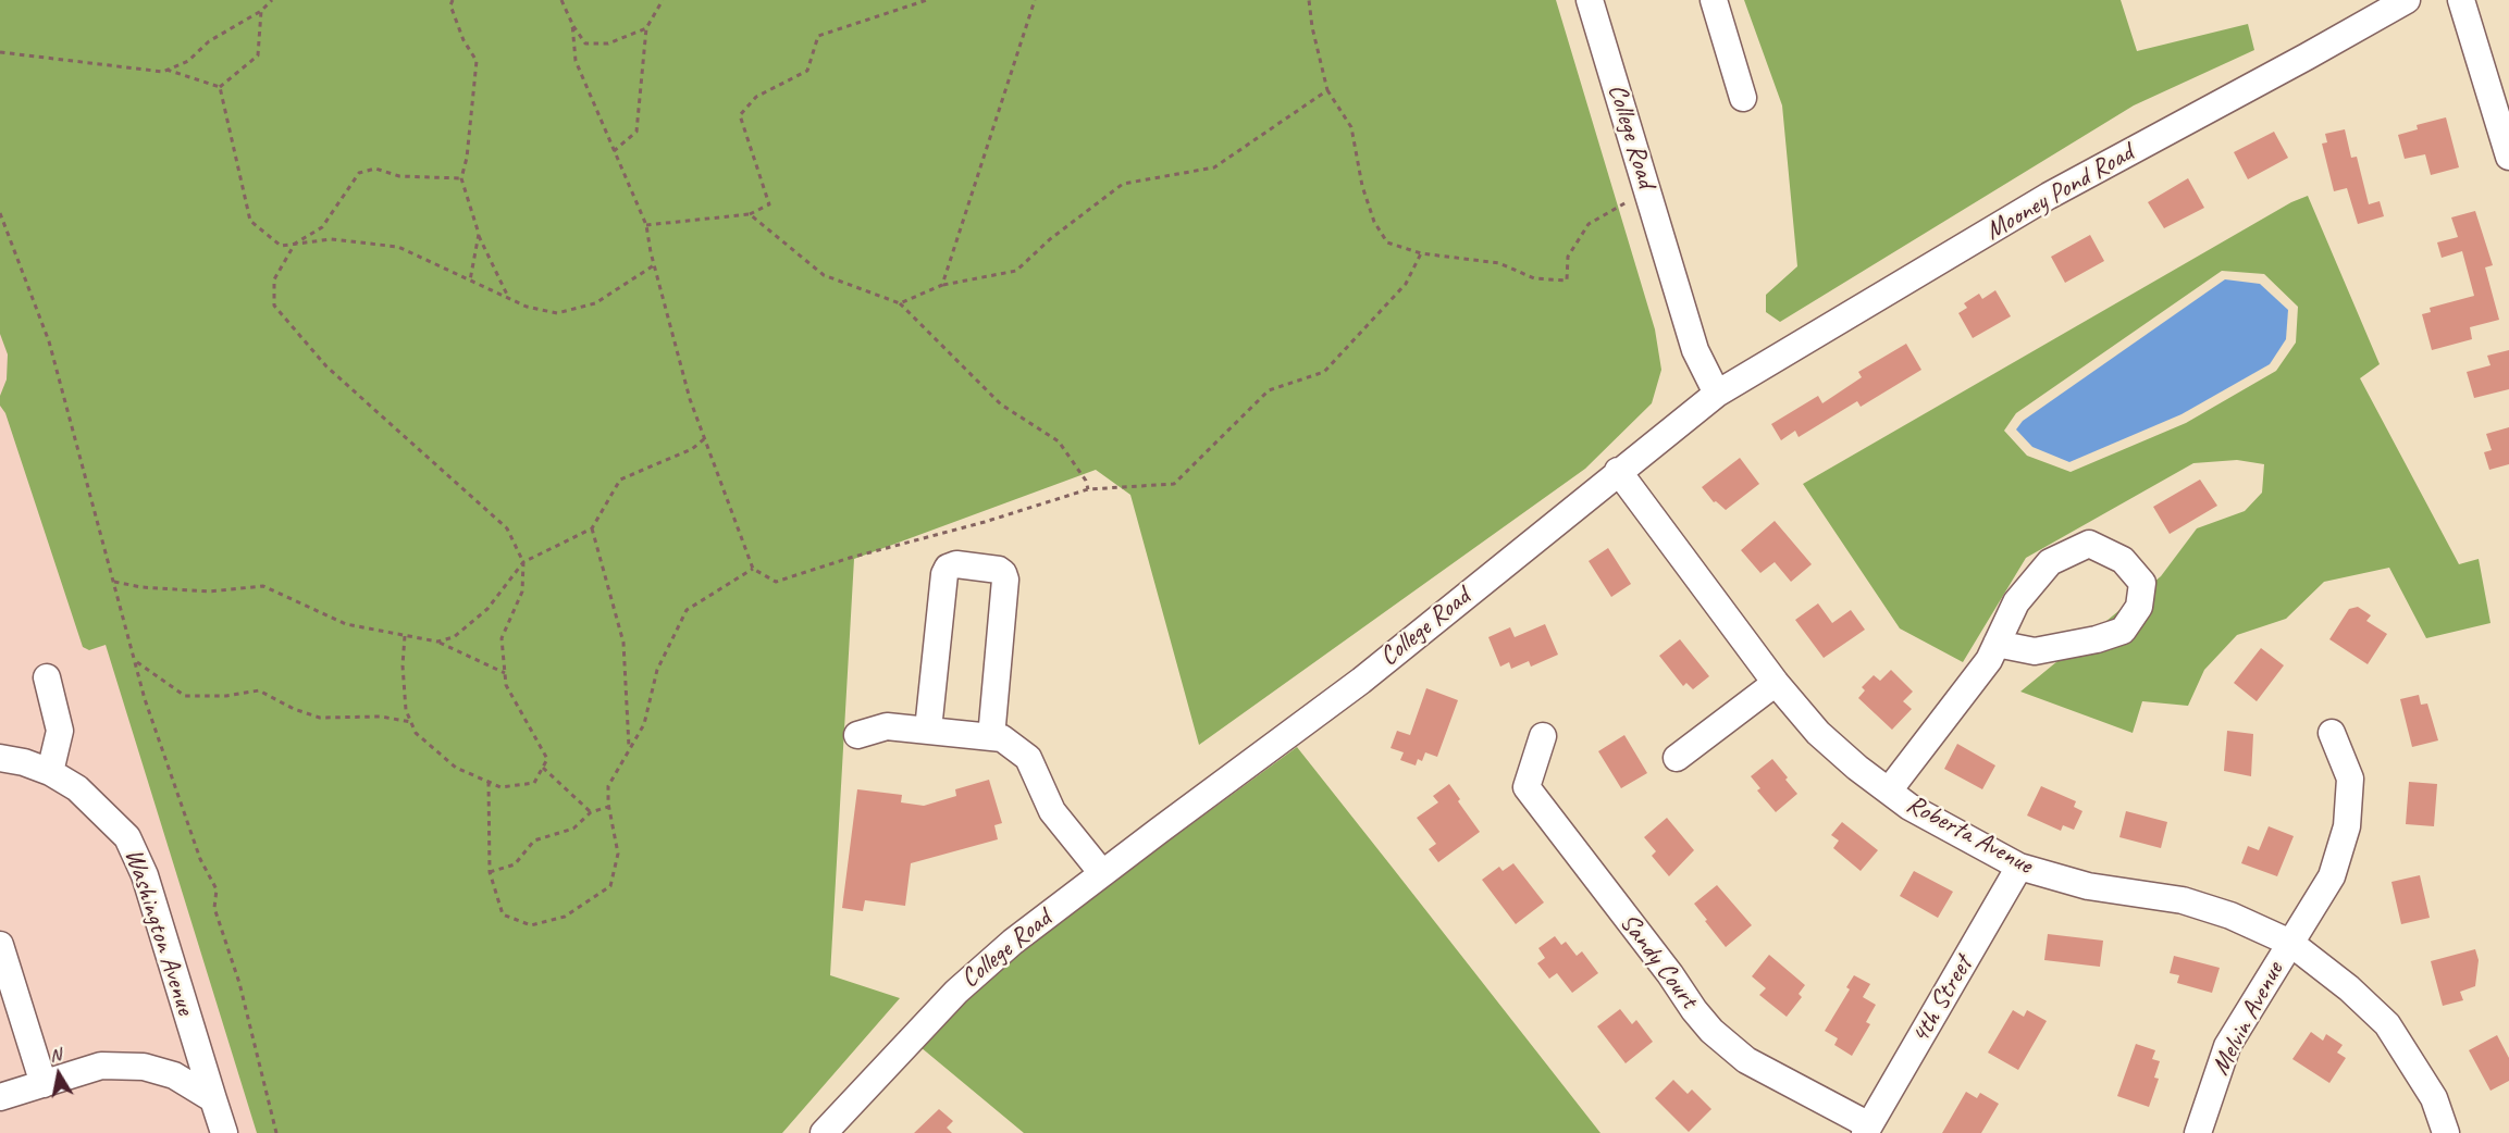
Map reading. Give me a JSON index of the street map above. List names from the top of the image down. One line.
{"streets":{"street":["College Road","Mooney Pond Road","Roberta Avenue","Washington Avenue","Sandy Court","4th Street","Melvin Avenue"]},"crossings":[["College Road","Mooney Pond Road"],["College Road","Roberta Avenue"],["Roberta Avenue","4th Street"],["Roberta Avenue","Melvin Avenue"],["Sandy Court","4th Street"]],"north":"top"}
